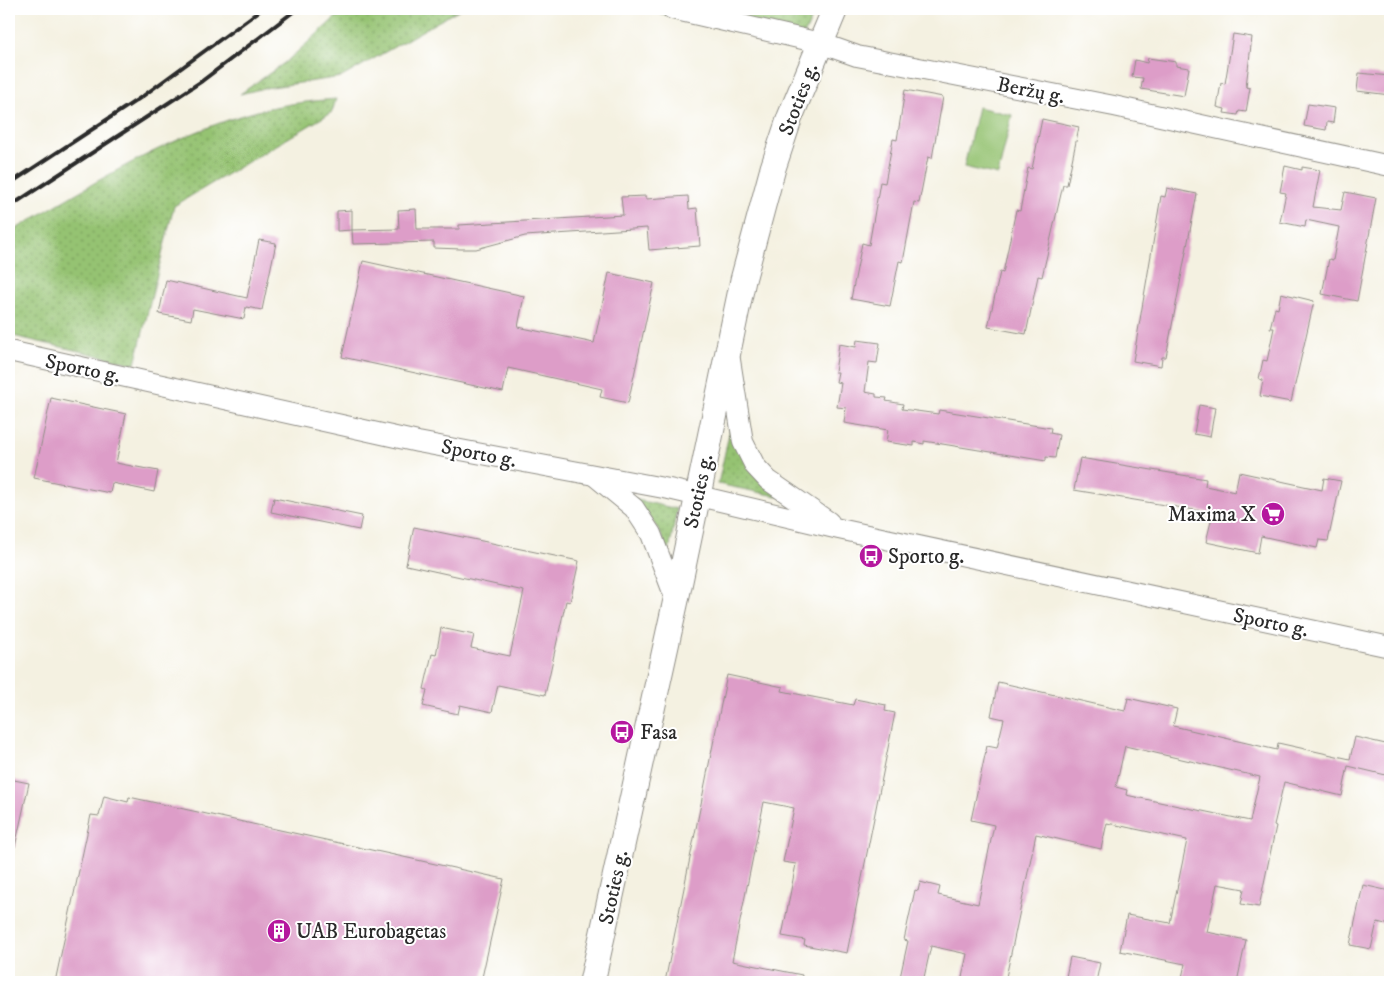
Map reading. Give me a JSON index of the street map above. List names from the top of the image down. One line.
{"streets":{"main road":["Stoties g."],"street":["Beržų g.","Sporto g."]},"crossings":[["Beržų g.","Stoties g."],["Stoties g.","Sporto g."]],"places":{"supermarket":["Maxima X"],"bus stop":["Sporto g.","Fasa"],"building":["UAB Eurobagetas"]}}
